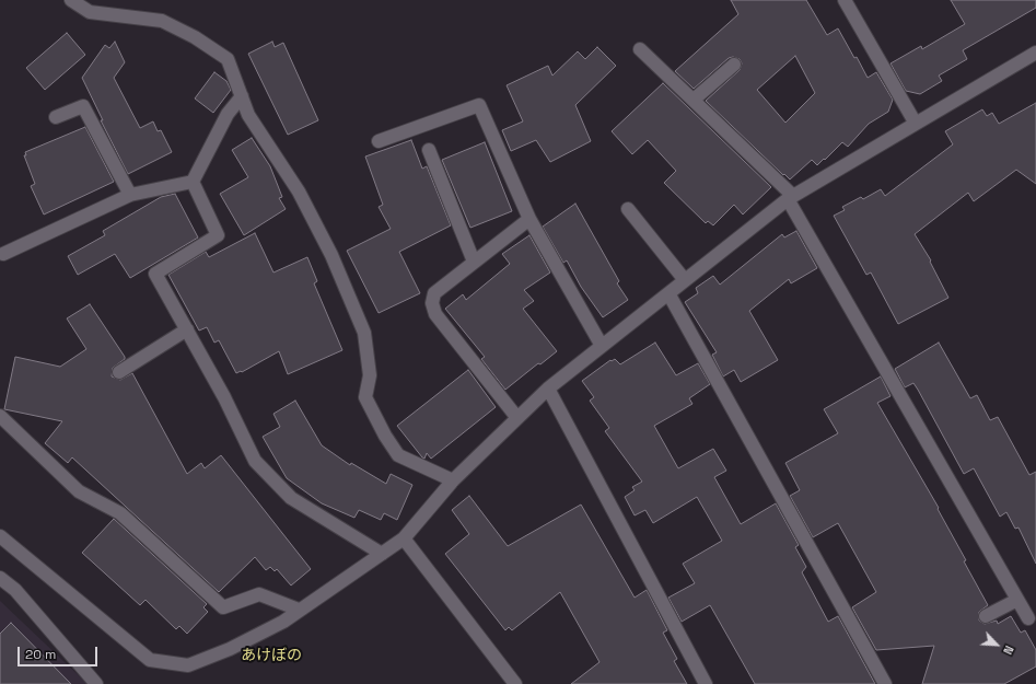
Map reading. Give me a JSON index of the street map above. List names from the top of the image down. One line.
{"districts":["あけぼの"],"scale_bar":"20 m","north":"bottom right"}
